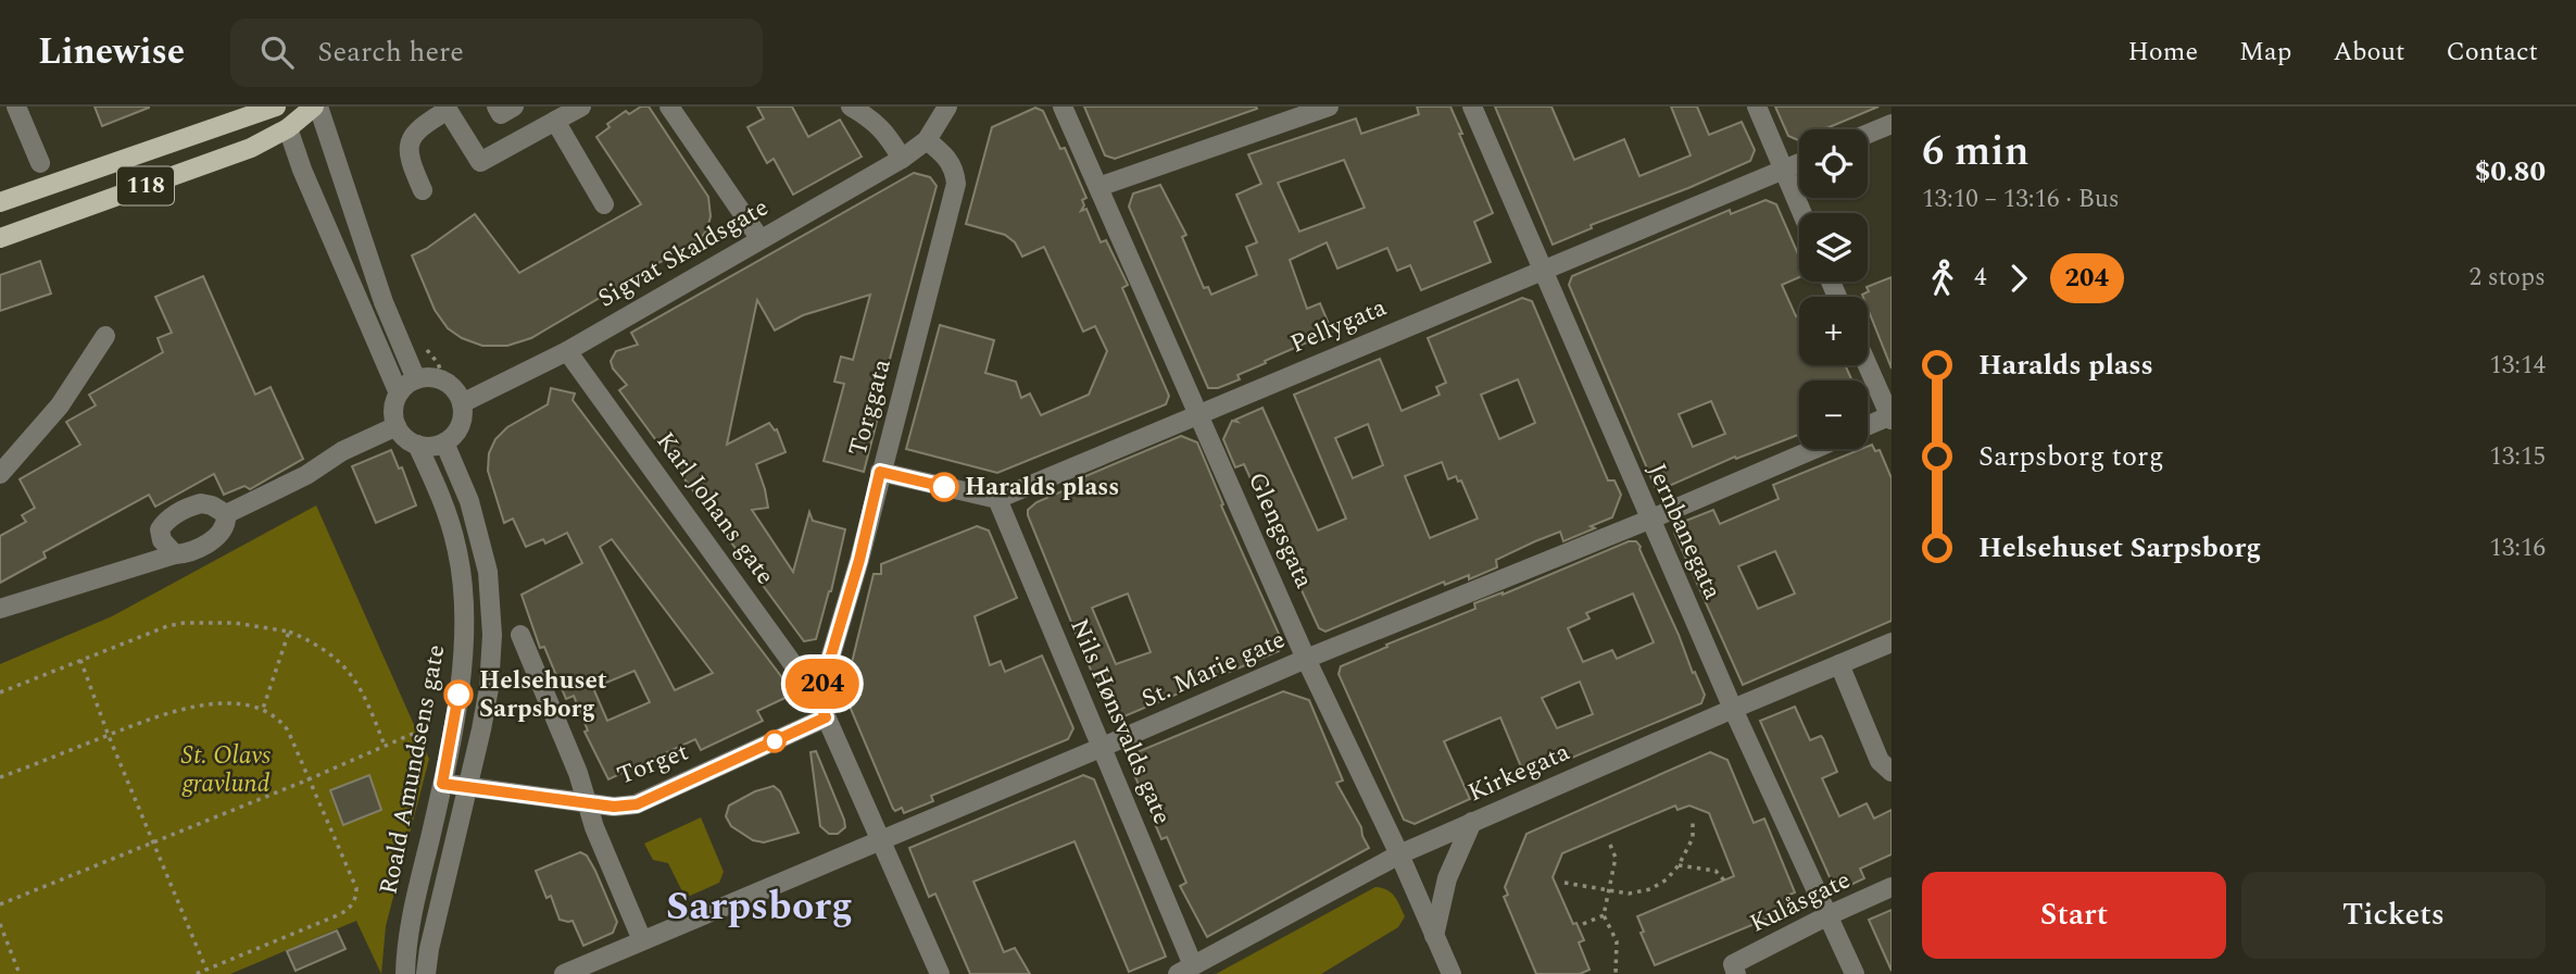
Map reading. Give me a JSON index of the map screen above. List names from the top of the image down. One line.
{"streets":{"main road":["118"],"street":["Sigvat Skaldsgate","Pellygata","Torggata","Karl Johans gate","Glengsgata","Jernbanegata","St. Marie gate","Nils Hønsvalds gate","Torget","Roald Amundsens gate","Kirkegata","Kulåsgate"]},"crossings":[["Sigvat Skaldsgate","Torggata"],["Sigvat Skaldsgate","Karl Johans gate"],["Sigvat Skaldsgate","Roald Amundsens gate"],["Pellygata","Glengsgata"],["Pellygata","Jernbanegata"],["Pellygata","Nils Hønsvalds gate"],["Torggata","Karl Johans gate"],["Torggata","Torget"],["Karl Johans gate","Torget"],["Glengsgata","St. Marie gate"],["Glengsgata","Kirkegata"],["Jernbanegata","St. Marie gate"],["Jernbanegata","Kirkegata"],["Jernbanegata","Kulåsgate"],["St. Marie gate","Nils Hønsvalds gate"],["Nils Hønsvalds gate","Kirkegata"],["Torget","Roald Amundsens gate"]],"districts":["Sarpsborg"],"parks":["St. Olavs gravlund"],"places":["Haralds plass","Helsehuset Sarpsborg"],"lines":["bus line 204"],"page":{"header":"Linewise","search":"Search here","nav":["Home","Map","About","Contact"],"on_map":"204","heading":["6 min","13:10 – 13:16 · Bus","$0.80"],"map_buttons":["+","−"],"legs":["4","204","2 stops"],"list":[{"name":"Haralds plass","value":"13:14"},{"name":"Sarpsborg torg","value":"13:15"},{"name":"Helsehuset Sarpsborg","value":"13:16"}],"buttons":["Start","Tickets"]}}
